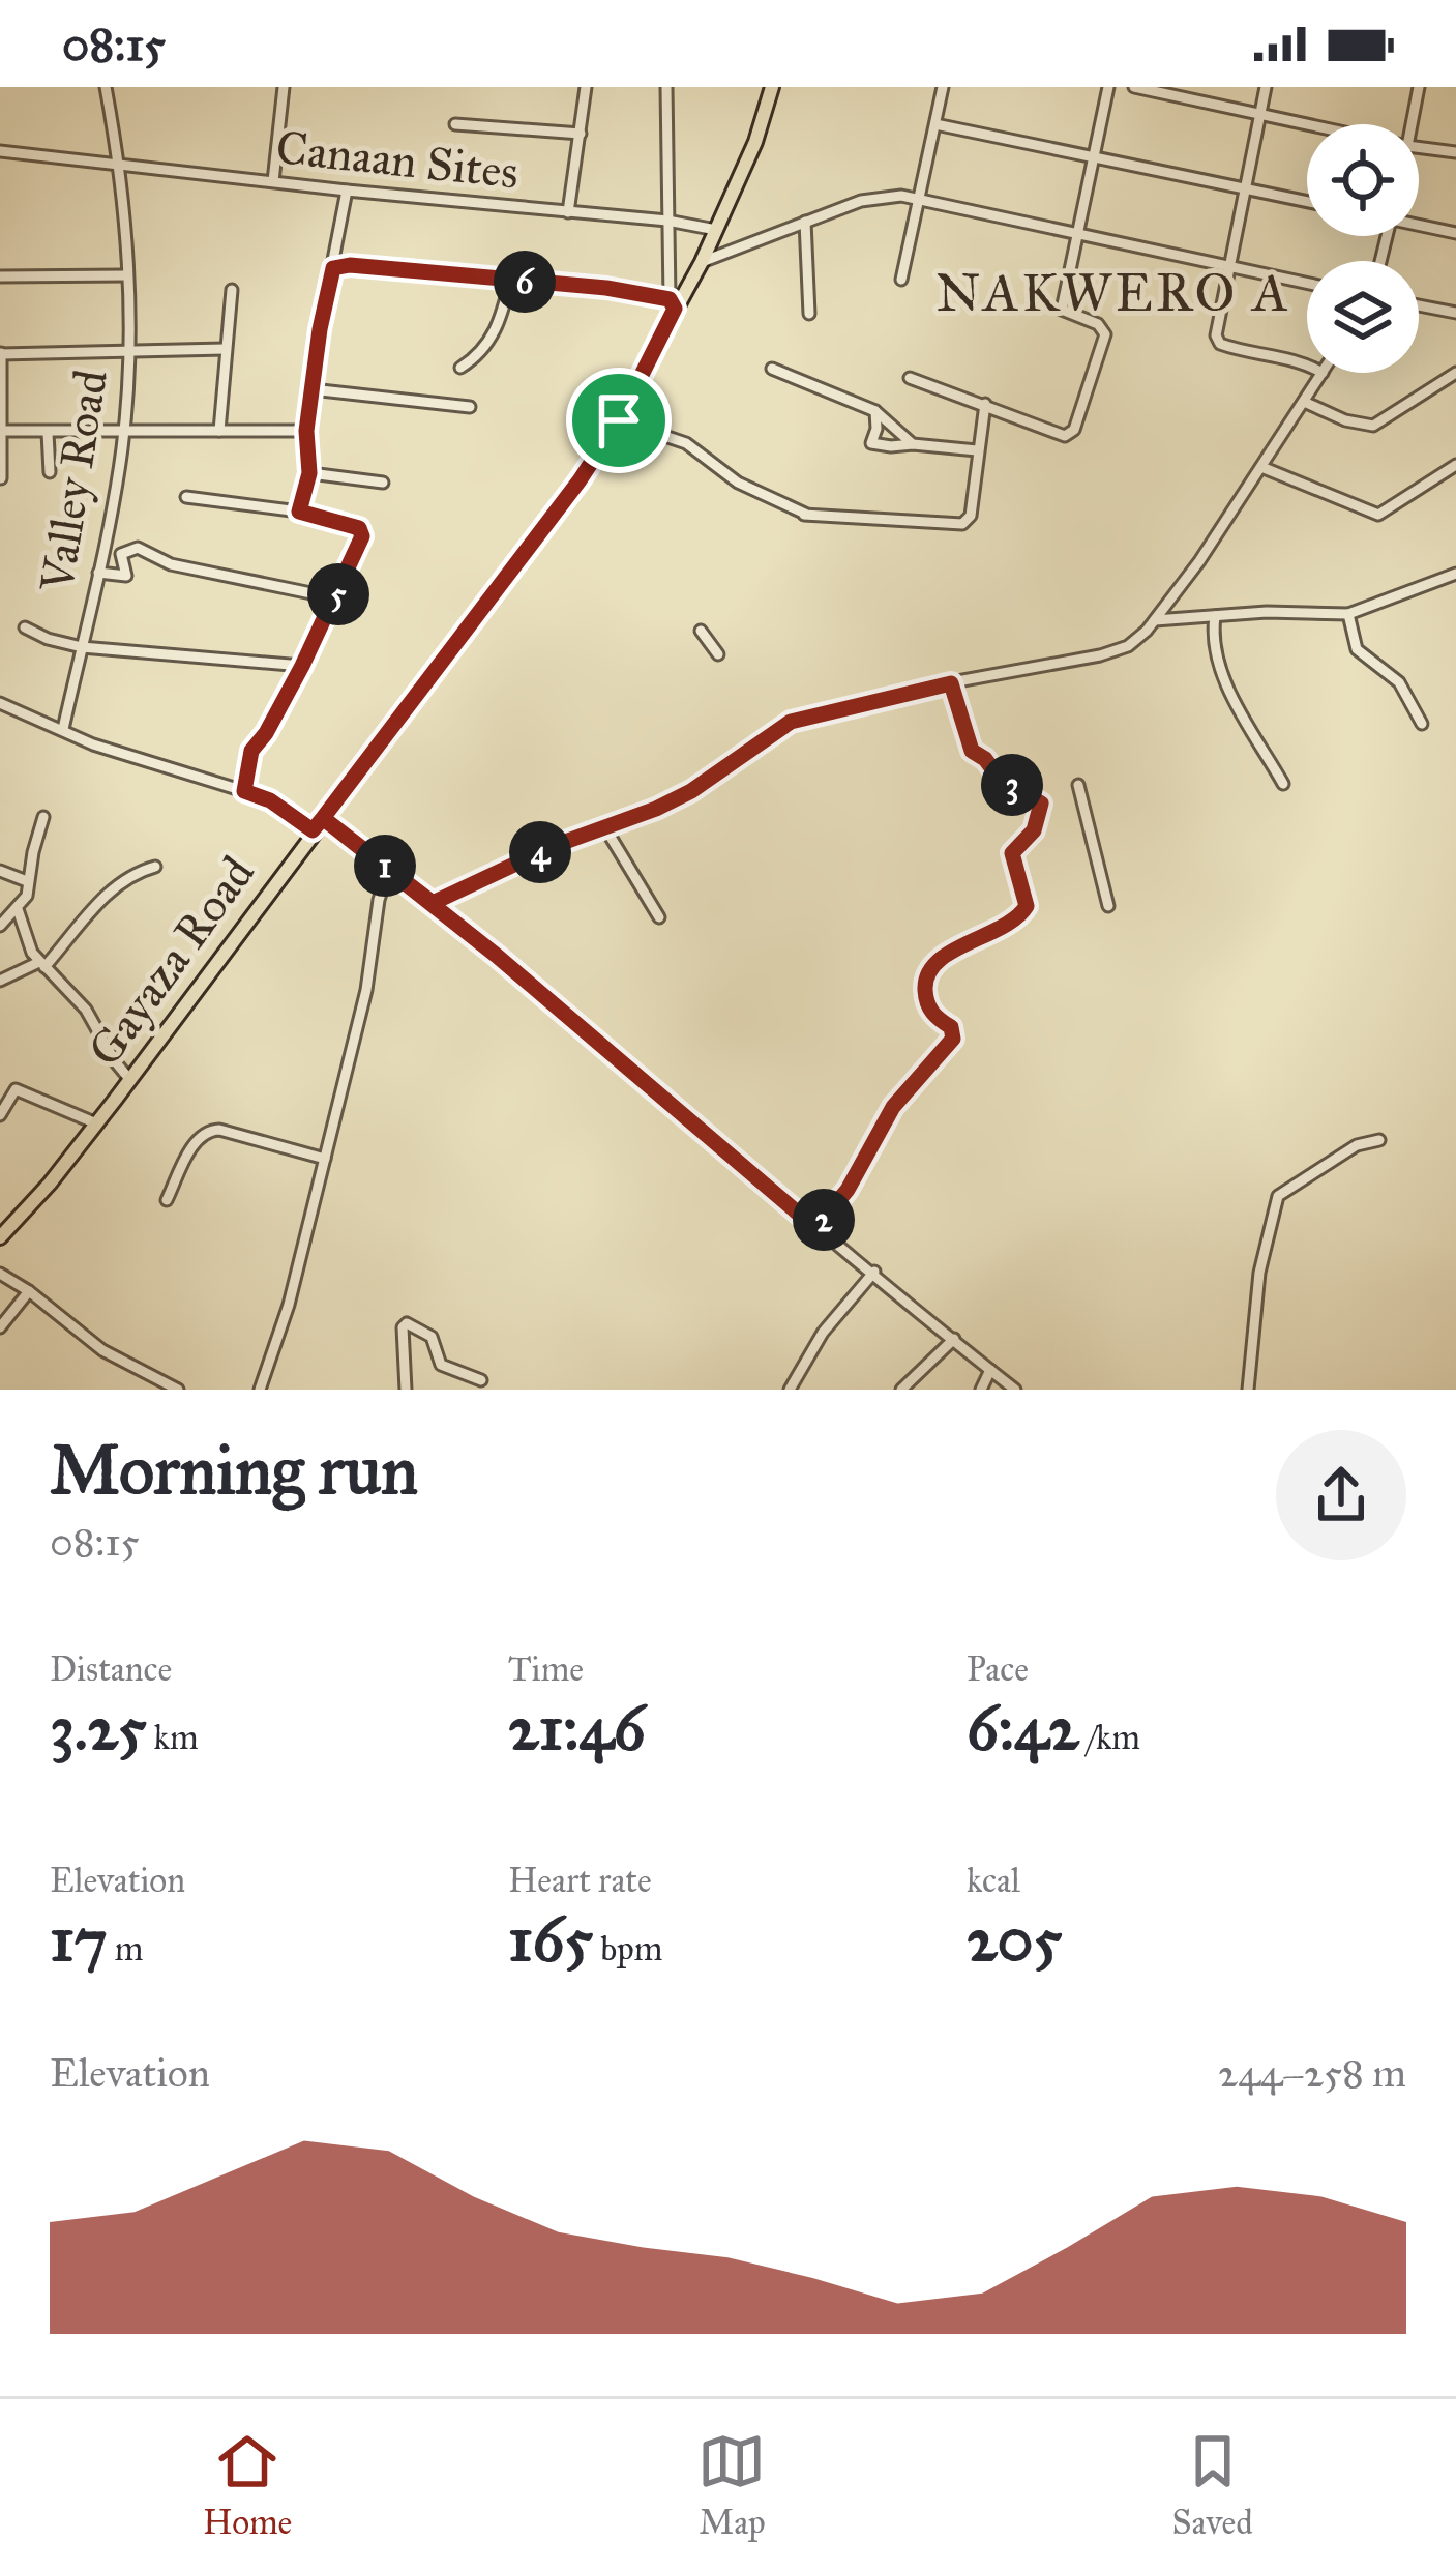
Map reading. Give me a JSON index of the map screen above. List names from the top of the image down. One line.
{"streets":{"main road":["Gayaza Road"],"street":["Canaan Sites","Valley Road"]},"crossings":[["Canaan Sites","Valley Road"],["Canaan Sites","Gayaza Road"]],"districts":["NAKWERO A"],"page":{"status":"08:15","pins":["6","5","3","4","1","2"],"heading":["Morning run","08:15"],"stats":[["Distance","3.25 km"],["Time","21:46"],["Pace","6:42 /km"],["Elevation","17 m"],["Heart rate","165 bpm"],["kcal","205"]],"chart":["Elevation","244–258 m"],"tabs":["Home","Map","Saved"]}}
